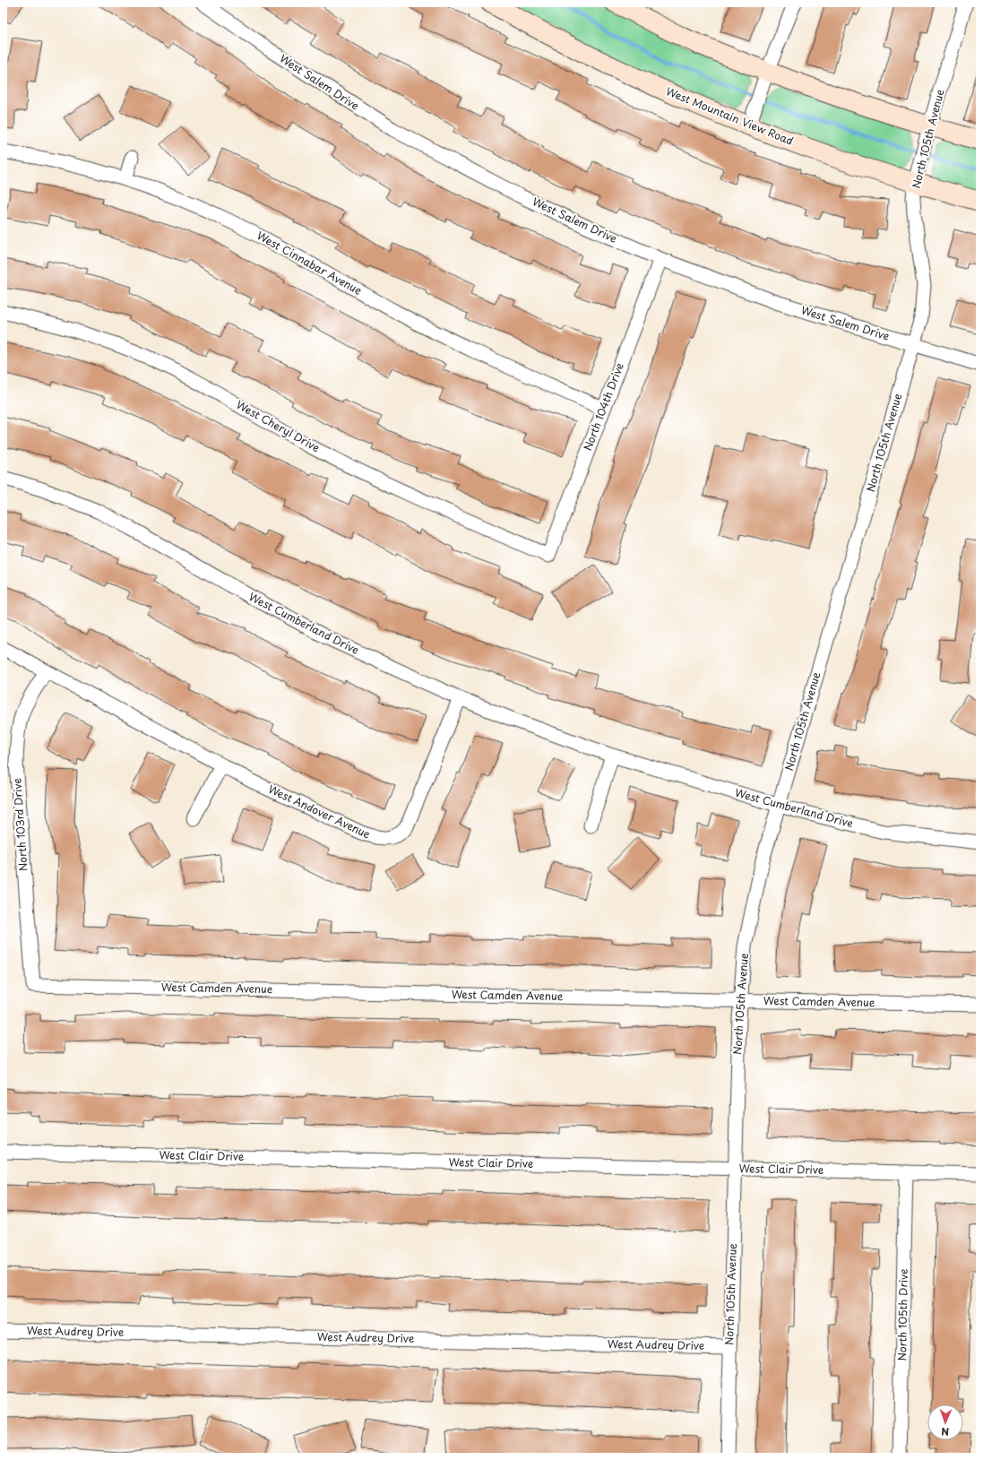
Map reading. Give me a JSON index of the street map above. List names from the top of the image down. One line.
{"streets":{"street":["West Salem Drive","West Mountain View Road","North 105th Avenue","West Cinnabar Avenue","North 104th Drive","West Cheryl Drive","West Cumberland Drive","West Andover Avenue","North 103rd Drive","West Camden Avenue","West Clair Drive","North 105th Drive","West Audrey Drive"]},"crossings":[["West Salem Drive","North 105th Avenue"],["West Salem Drive","North 104th Drive"],["West Mountain View Road","North 105th Avenue"],["North 105th Avenue","West Cumberland Drive"],["North 105th Avenue","West Camden Avenue"],["North 105th Avenue","West Clair Drive"],["North 105th Avenue","West Audrey Drive"],["West Cinnabar Avenue","North 104th Drive"],["North 104th Drive","West Cheryl Drive"],["West Cumberland Drive","West Andover Avenue"],["West Andover Avenue","North 103rd Drive"],["North 103rd Drive","West Camden Avenue"],["West Clair Drive","North 105th Drive"]],"north":"bottom"}
